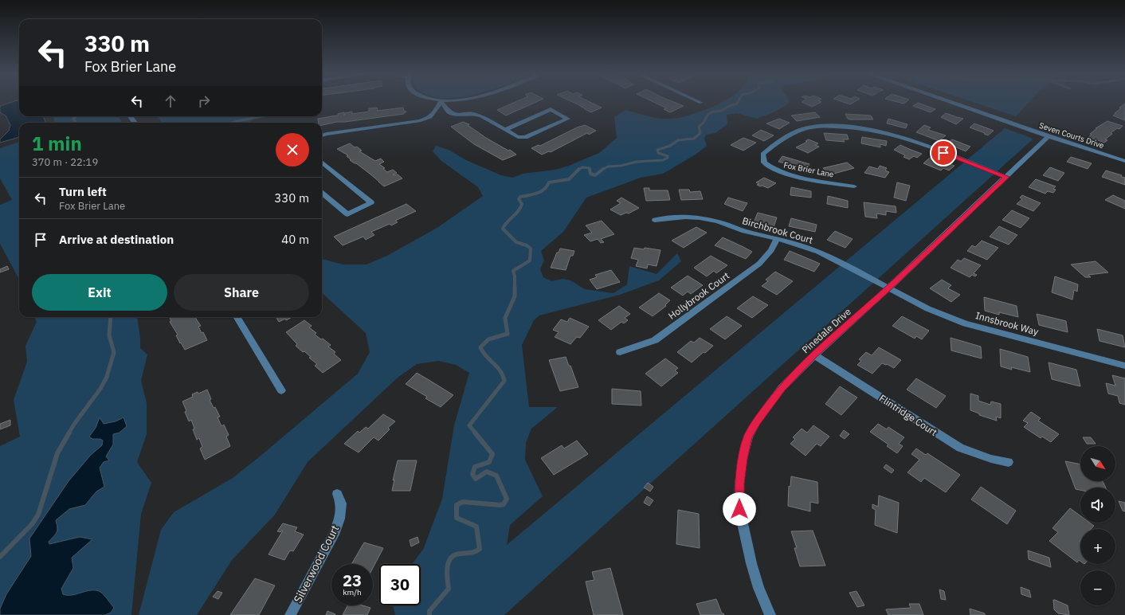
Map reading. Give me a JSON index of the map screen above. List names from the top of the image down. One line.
{"streets":{"street":["Seven Courts Drive","Fox Brier Lane","Birchbrook Court","Hollybrook Court","Innsbrook Way","Pinedale Drive","Flintridge Court","Silverwood Court"]},"crossings":[["Seven Courts Drive","Pinedale Drive"],["Fox Brier Lane","Pinedale Drive"],["Birchbrook Court","Hollybrook Court"],["Birchbrook Court","Innsbrook Way"],["Birchbrook Court","Pinedale Drive"],["Innsbrook Way","Pinedale Drive"],["Pinedale Drive","Flintridge Court"]],"north":"bottom right","page":{"turn":["330 m","Fox Brier Lane"],"heading":["1 min","370 m · 22:19"],"list":[{"name":"Turn left","note":"Fox Brier Lane","value":"330 m"},{"name":"Arrive at destination","value":"40 m"}],"buttons":["Exit","Share"],"map_buttons":["+","−"],"speed":"23 km/h","limit":"30"}}
